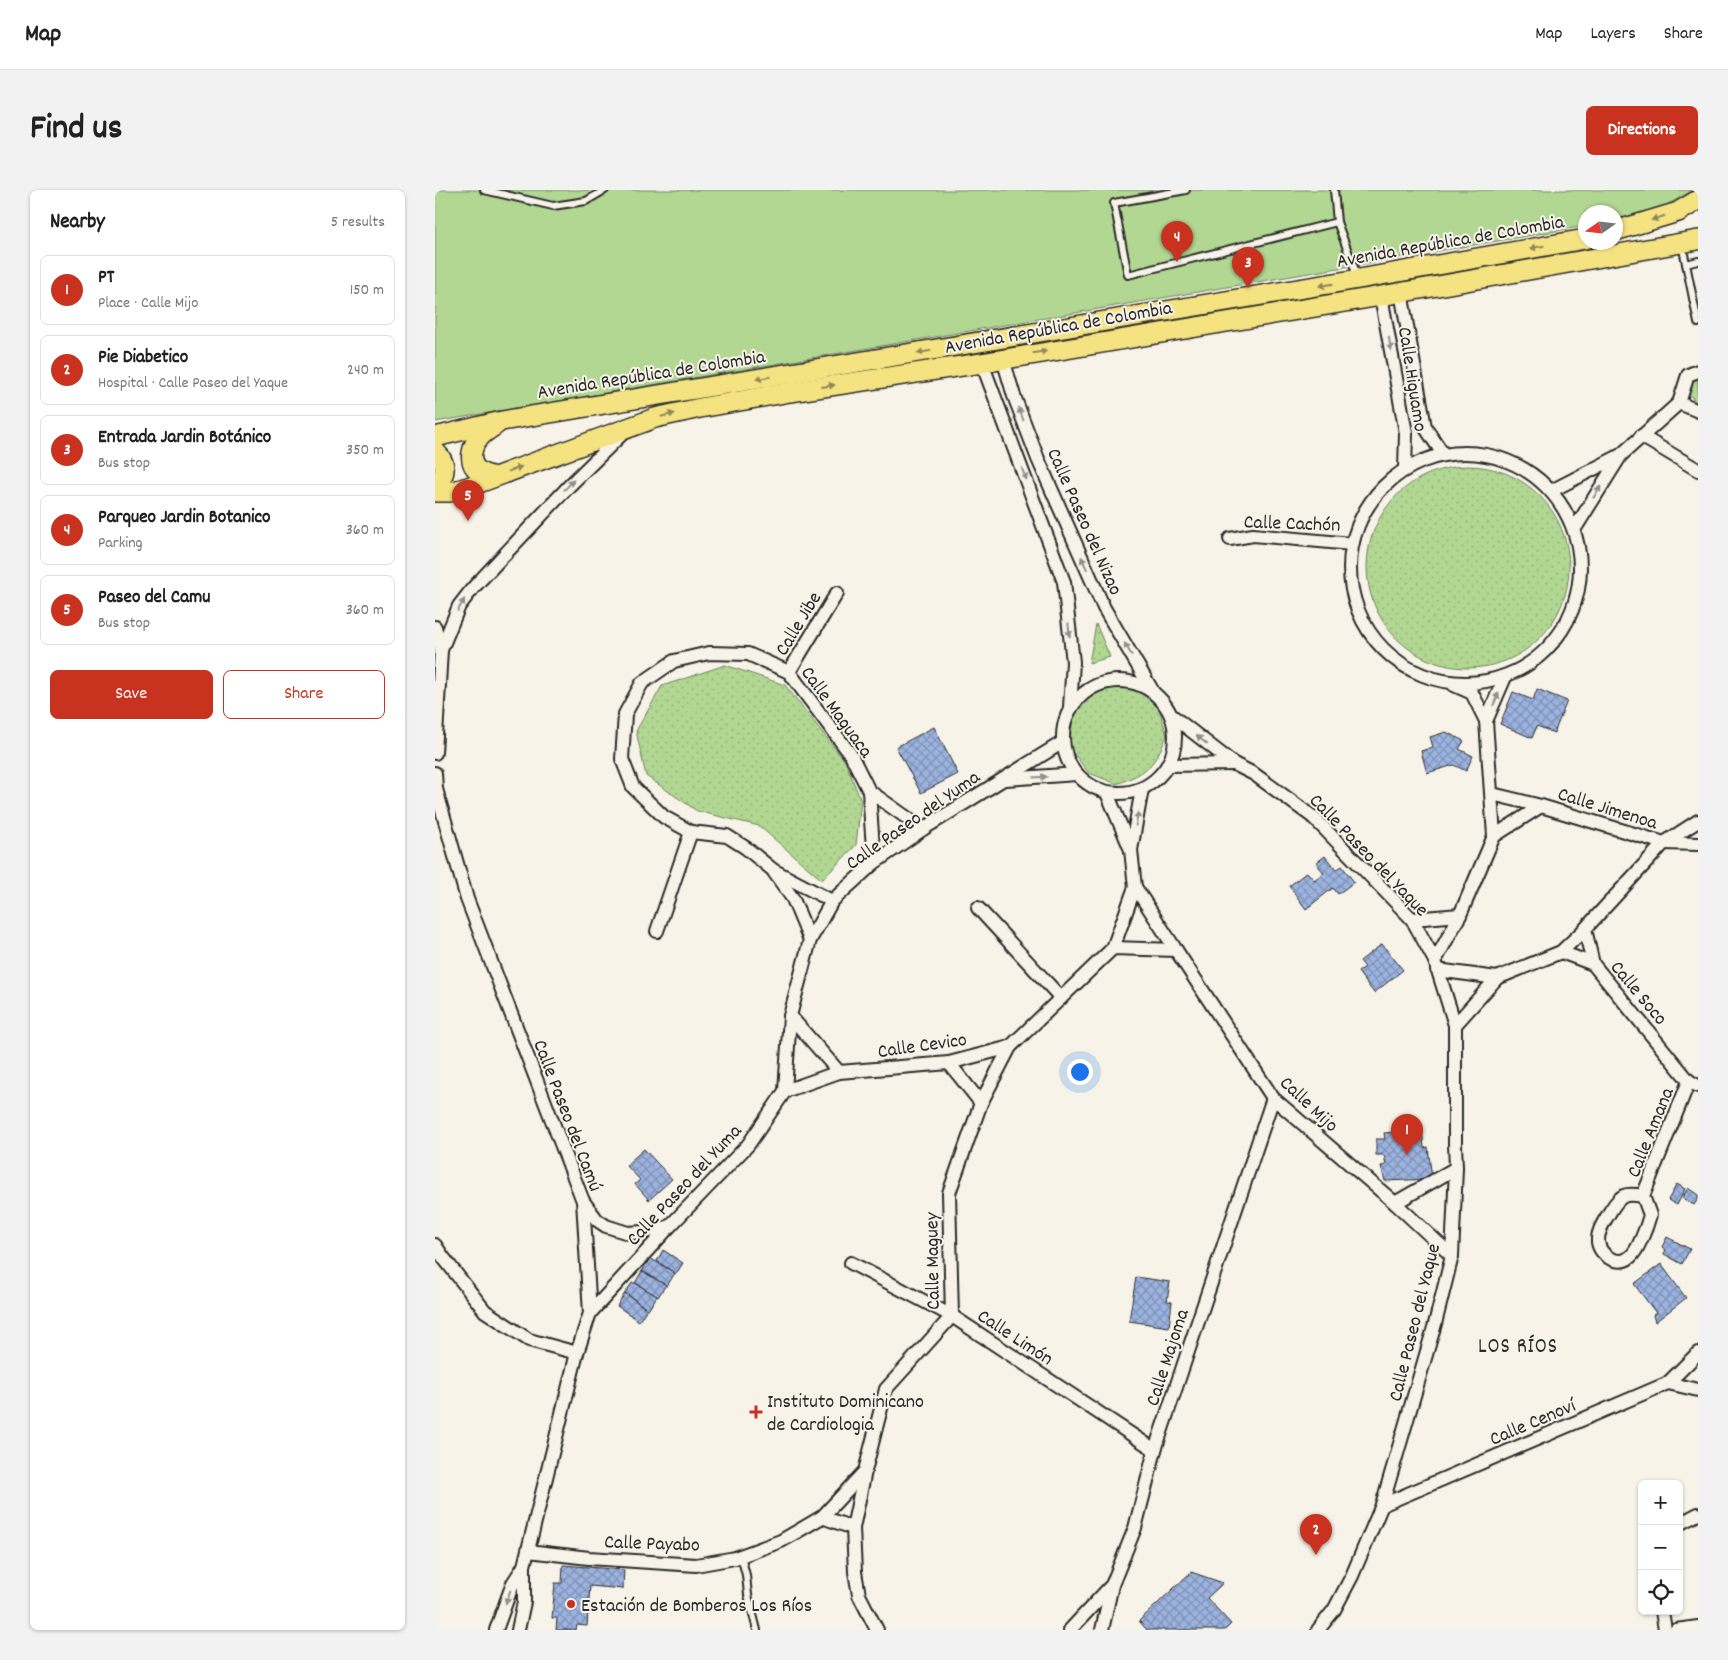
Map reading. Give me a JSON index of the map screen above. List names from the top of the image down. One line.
{"streets":{"main road":["Avenida República de Colombia"],"street":["Calle Higuamo","Calle Paseo del Nizao","Calle Cachón","Calle Jibe","Calle Maguaca","Calle Jimenoa","Calle Paseo del Yuma","Calle Paseo del Yaque","Calle Soco","Calle Cevico","Calle Mijo","Calle Paseo del Camú","Calle Amana","Calle Maguey","Calle Limón","Calle Majoma","Calle Cenoví","Calle Payabo"]},"crossings":[["Avenida República de Colombia","Calle Higuamo"],["Avenida República de Colombia","Calle Paseo del Nizao"],["Calle Paseo del Nizao","Calle Paseo del Yuma"],["Calle Paseo del Nizao","Calle Paseo del Yaque"],["Calle Paseo del Nizao","Calle Maguey"],["Calle Jibe","Calle Maguaca"],["Calle Maguaca","Calle Paseo del Yuma"],["Calle Paseo del Yuma","Calle Paseo del Yaque"],["Calle Paseo del Yuma","Calle Cevico"],["Calle Paseo del Yuma","Calle Paseo del Camú"],["Calle Paseo del Yuma","Calle Maguey"],["Calle Paseo del Yaque","Calle Mijo"],["Calle Paseo del Yaque","Calle Maguey"],["Calle Paseo del Yaque","Calle Cenoví"],["Calle Soco","Calle Amana"],["Calle Cevico","Calle Maguey"],["Calle Mijo","Calle Maguey"],["Calle Mijo","Calle Majoma"],["Calle Paseo del Camú","Calle Payabo"],["Calle Maguey","Calle Limón"],["Calle Maguey","Calle Payabo"],["Calle Limón","Calle Majoma"]],"districts":["LOS RÍOS"],"places":{"health":["Instituto Dominicano de Cardiologia"],"other":["Estación de Bomberos Los Ríos"]},"north":"left","page":{"header":"Map","nav":["Map","Layers","Share"],"title":"Find us","buttons":["Directions",["Save","Share"]],"heading":["Nearby","5 results"],"pins":["4","3","5","1","2"],"list":[{"mark":"1","name":"PT","note":"Place · Calle Mijo","value":"150 m"},{"mark":"2","name":"Pie Diabetico","note":"Hospital · Calle Paseo del Yaque","value":"240 m"},{"mark":"3","name":"Entrada Jardin Botánico","note":"Bus stop","value":"350 m"},{"mark":"4","name":"Parqueo Jardin Botanico","note":"Parking","value":"360 m"},{"mark":"5","name":"Paseo del Camu","note":"Bus stop","value":"360 m"}],"map_buttons":["+","−"]}}
